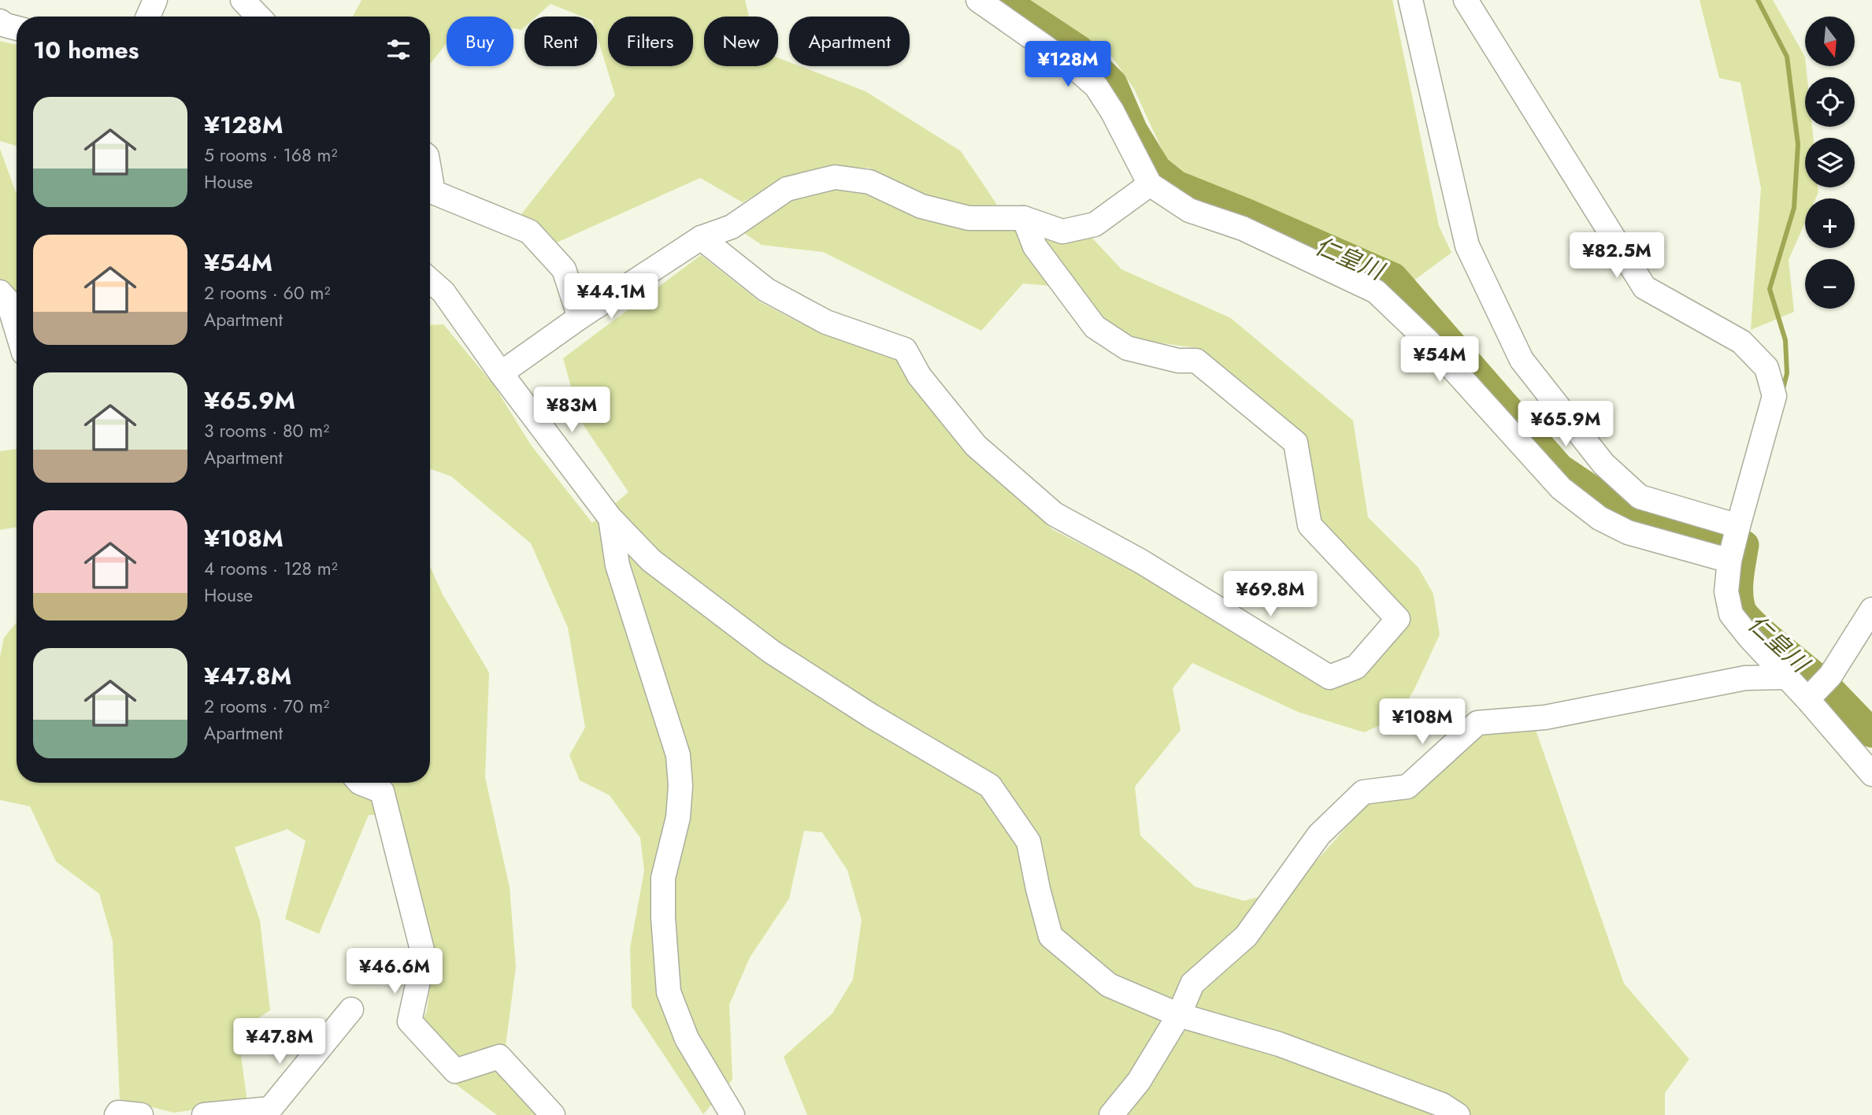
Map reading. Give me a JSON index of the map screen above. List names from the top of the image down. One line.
{"water":["仁皇川"],"north":"bottom","page":{"map_buttons":["+","−"],"chip":["Buy","Rent","Filters","New","Apartment"],"heading":"10 homes","price":["¥128M","¥82.5M","¥44.1M","¥54M","¥83M","¥65.9M","¥69.8M","¥108M","¥46.6M","¥47.8M"],"list":[{"name":"¥128M","note":"5 rooms · 168 m² · House"},{"name":"¥54M","note":"2 rooms · 60 m² · Apartment"},{"name":"¥65.9M","note":"3 rooms · 80 m² · Apartment"},{"name":"¥108M","note":"4 rooms · 128 m² · House"},{"name":"¥47.8M","note":"2 rooms · 70 m² · Apartment"}]}}
